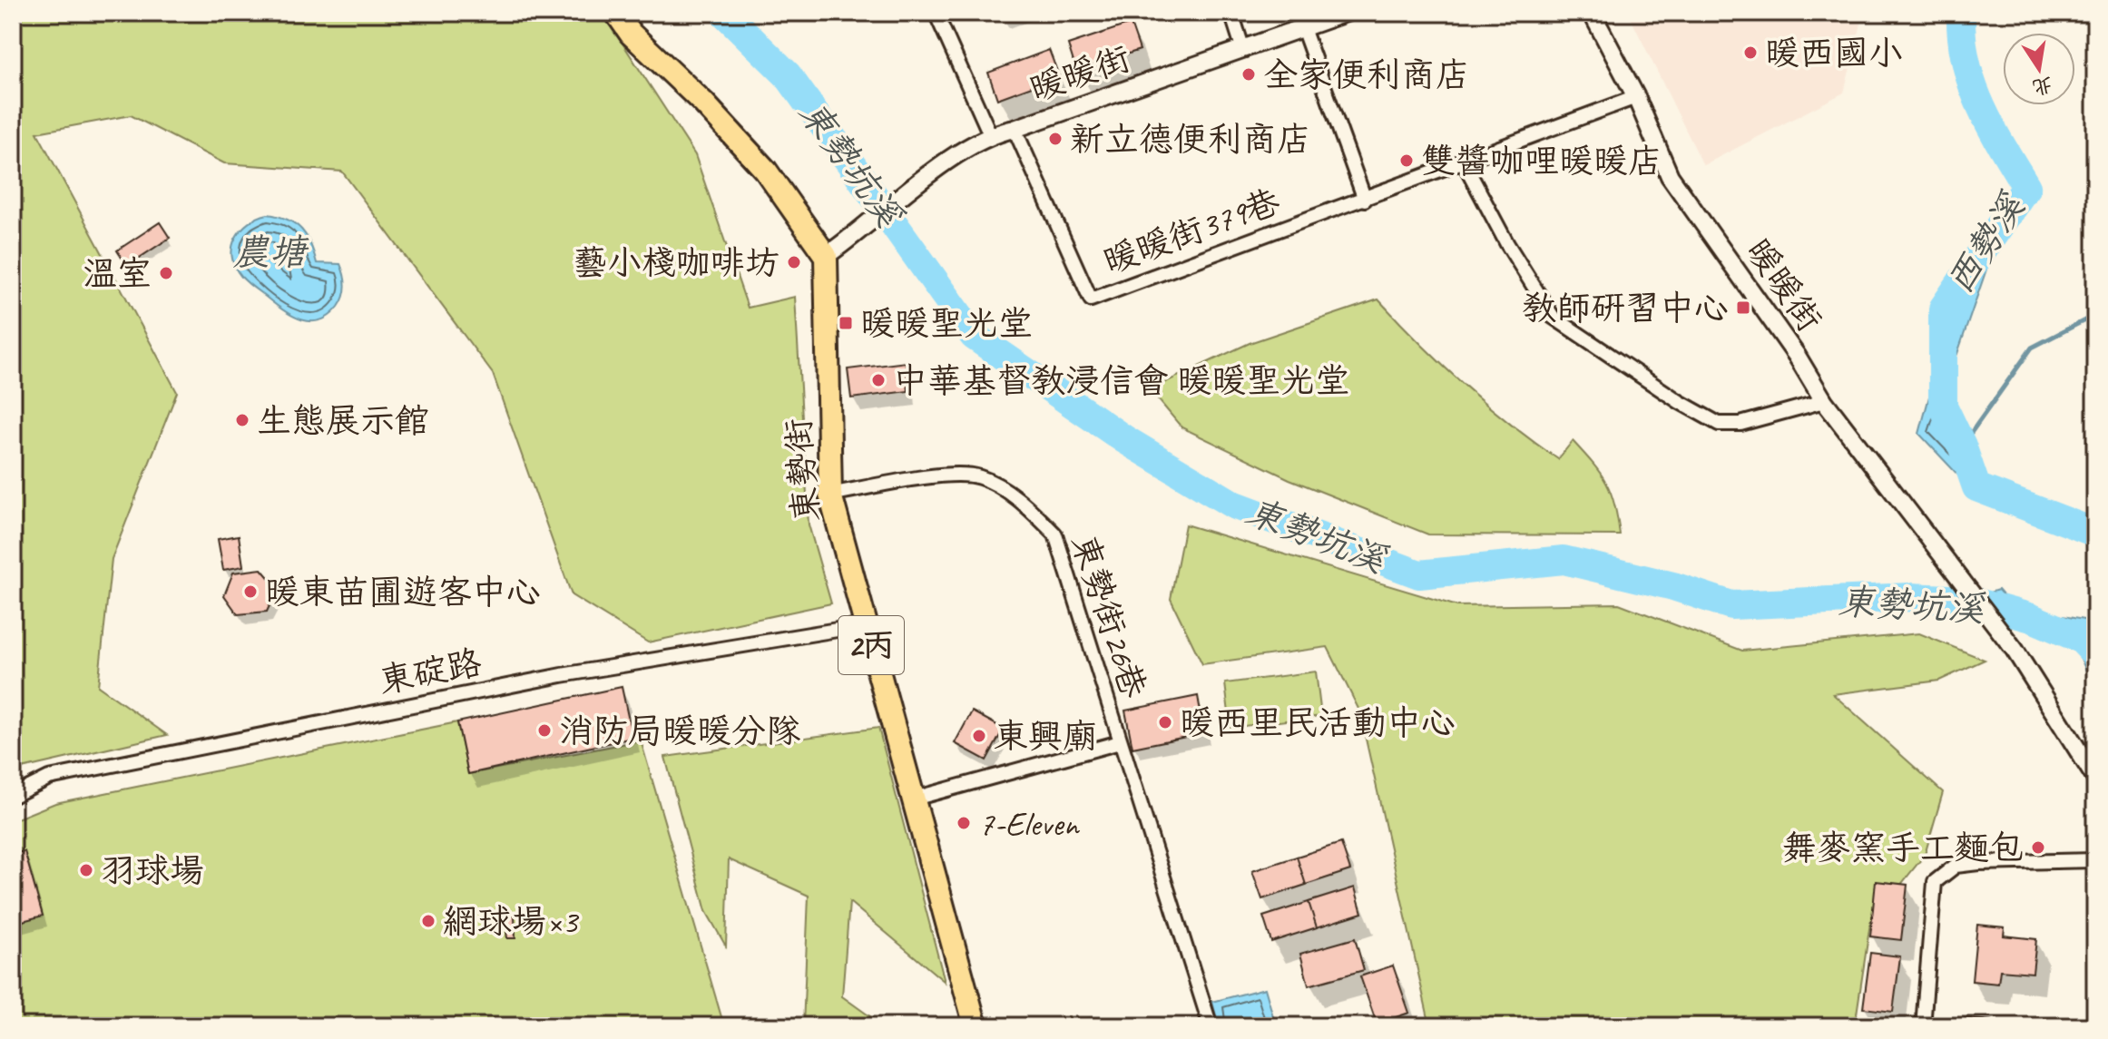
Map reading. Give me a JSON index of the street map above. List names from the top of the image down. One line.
{"streets":{"main road":["東勢街","2丙"],"street":["暖暖街","暖暖街379巷","東勢街26巷","東碇路"]},"crossings":[["暖暖街","暖暖街379巷"],["暖暖街","東勢街"],["東勢街","東勢街26巷"],["東勢街","東碇路"]],"water":["東勢坑溪","西勢溪","農塘"],"places":{"other":["暖西國小","全家便利商店","新立德便利商店","雙醬咖哩暖暖店","藝小棧咖啡坊","溫室","中華基督教浸信會 暖暖聖光堂","生態展示館","暖東苗圃遊客中心","暖西里民活動中心","消防局暖暖分隊","東興廟","7-Eleven","舞麥窯手工麵包","羽球場","網球場×3"],"transit":["教師研習中心","暖暖聖光堂"]},"north":"bottom"}
